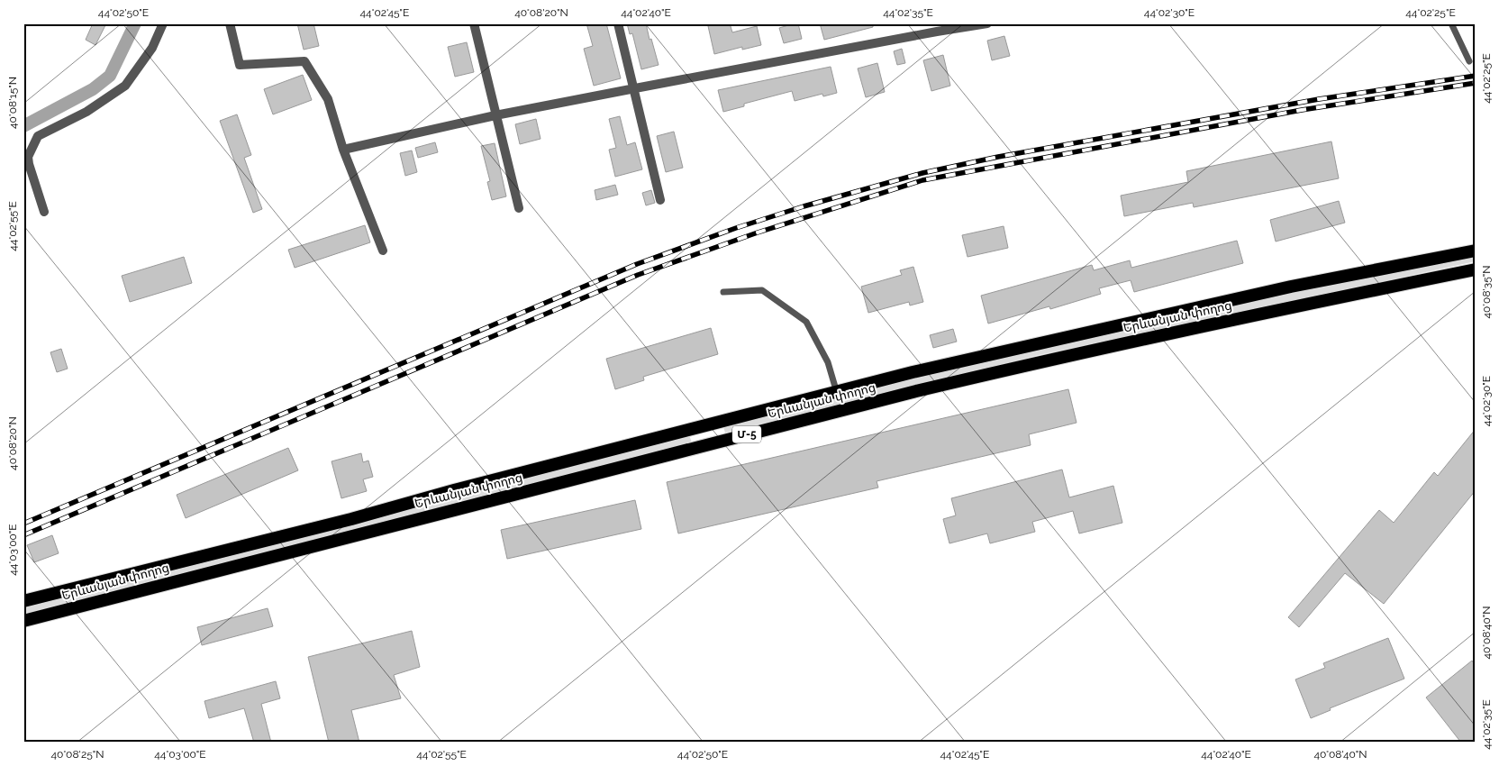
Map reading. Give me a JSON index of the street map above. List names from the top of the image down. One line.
{"streets":{"highway":["Երևանյան փողոց","Մ-5"]},"coordinates":["44°02'50\"E","44°02'45\"E","40°08'20\"N","44°02'40\"E","44°02'35\"E","44°02'30\"E","44°02'25\"E","40°08'15\"N","44°02'55\"E","40°08'35\"N","44°03'00\"E","40°08'40\"N","40°08'25\"N"]}
